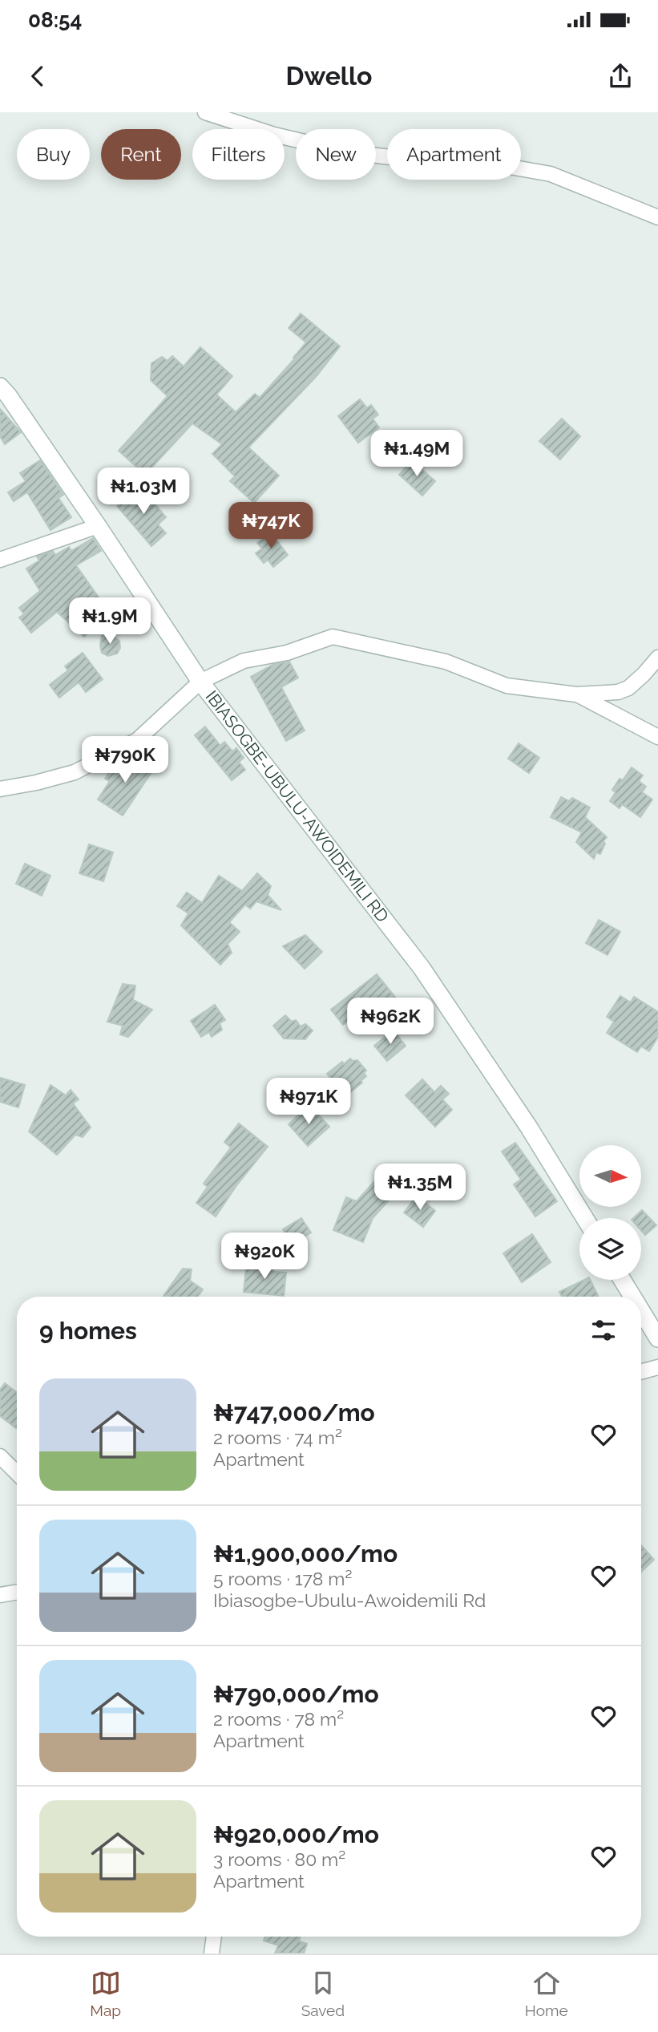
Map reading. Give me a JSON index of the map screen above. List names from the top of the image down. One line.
{"streets":{"street":["IBIASOGBE-UBULU-AWOIDEMILI RD"]},"north":"right","page":{"status":"08:54","header":"Dwello","chip":["Buy","Rent","Filters","New","Apartment"],"price":["₦1.49M","₦1.03M","₦747K","₦1.9M","₦790K","₦962K","₦971K","₦1.35M","₦920K"],"heading":"9 homes","list":[{"name":"₦747,000/mo","note":"2 rooms · 74 m² · Apartment"},{"name":"₦1,900,000/mo","note":"5 rooms · 178 m² · Ibiasogbe-Ubulu-Awoidemili Rd"},{"name":"₦790,000/mo","note":"2 rooms · 78 m² · Apartment"},{"name":"₦920,000/mo","note":"3 rooms · 80 m² · Apartment"}],"tabs":["Map","Saved","Home"]}}
